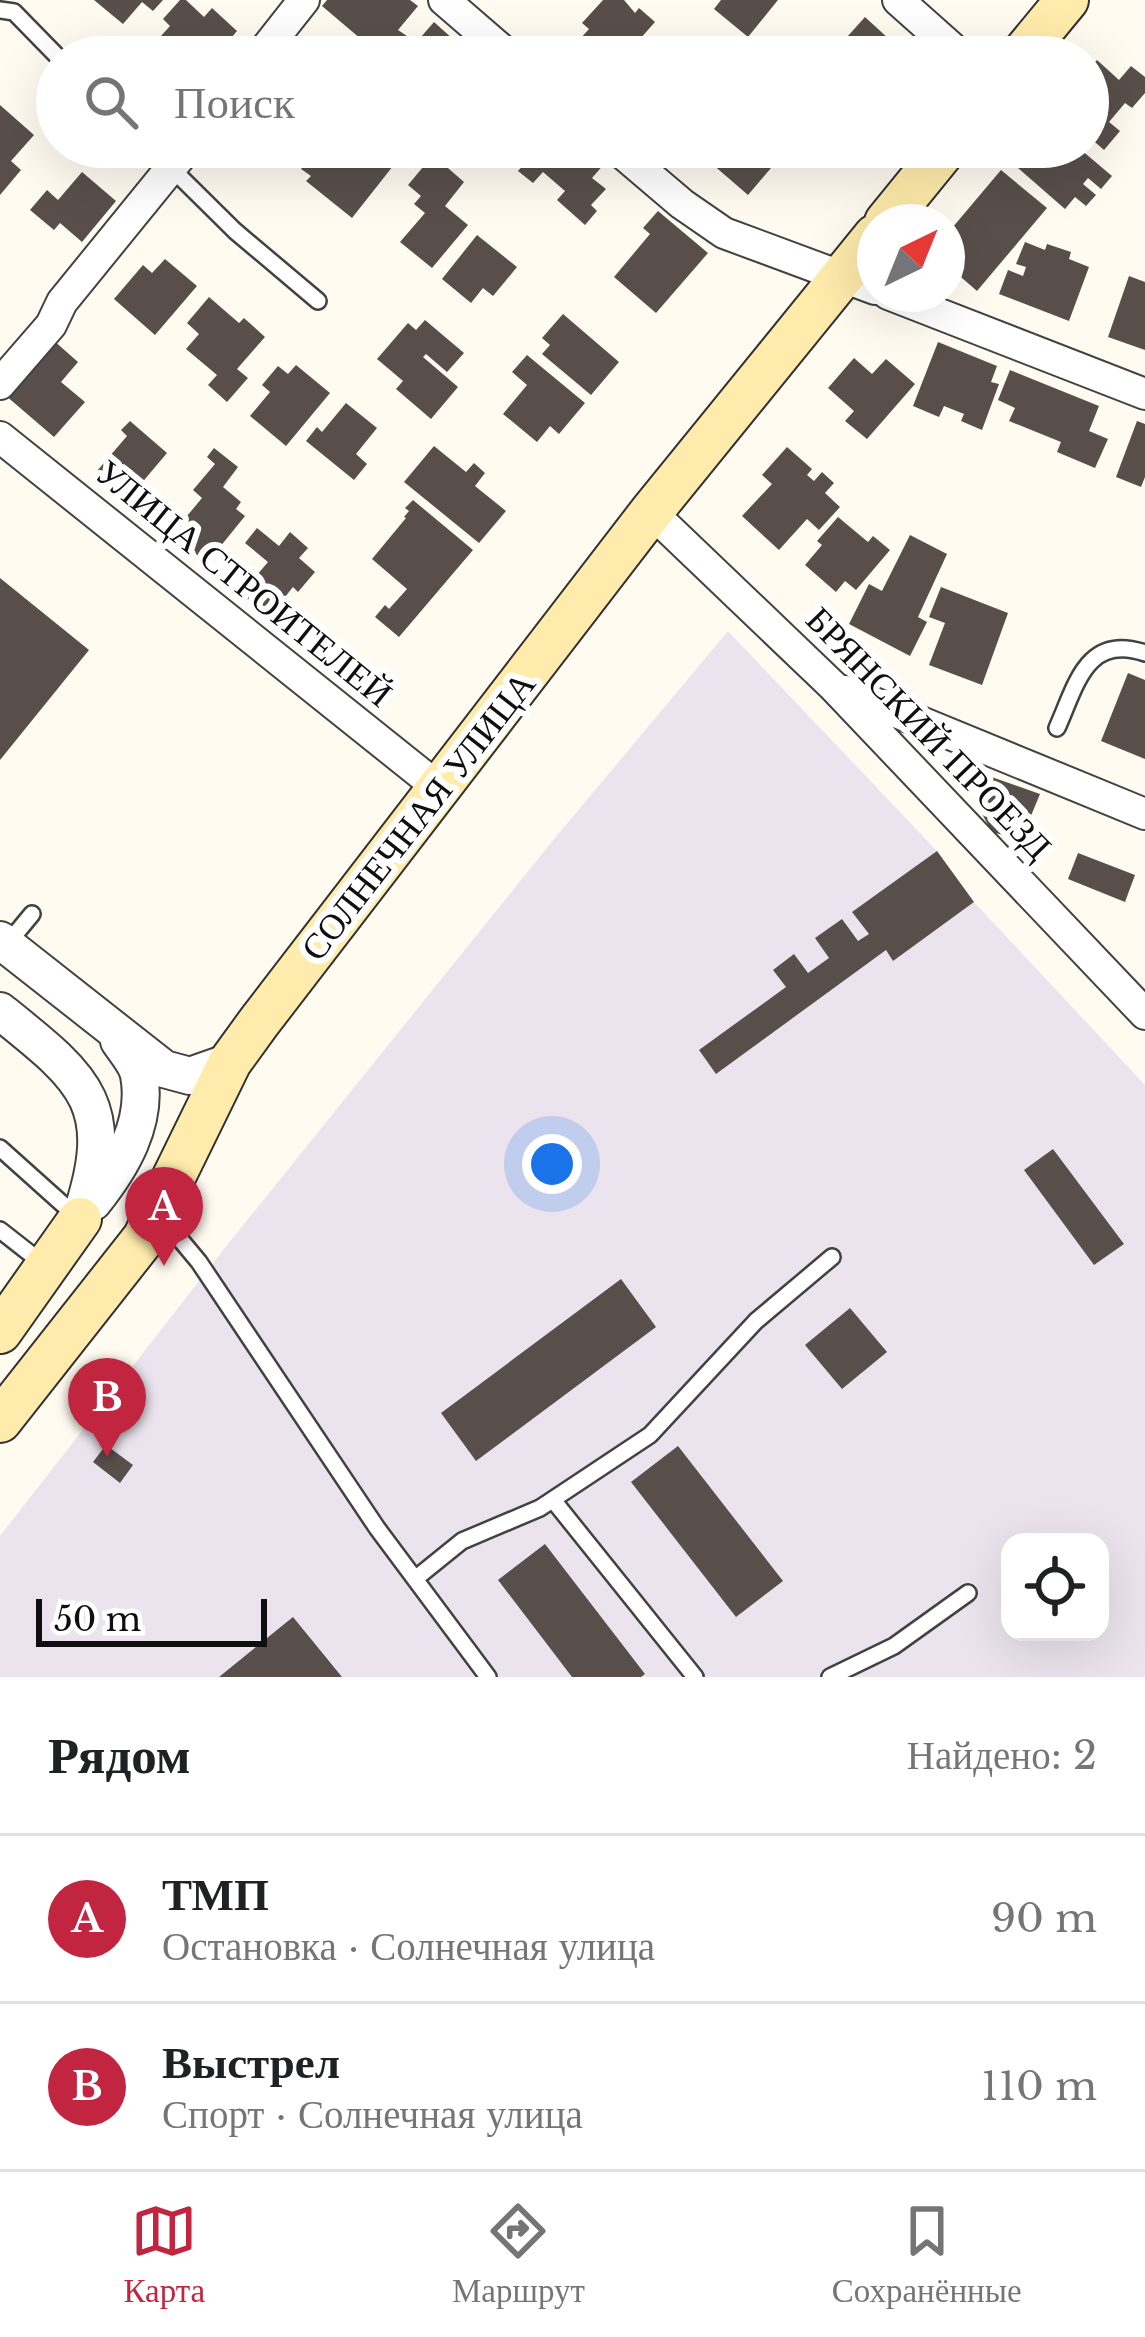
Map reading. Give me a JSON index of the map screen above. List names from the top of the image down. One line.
{"streets":{"main road":["СОЛНЕЧНАЯ УЛИЦА"],"street":["УЛИЦА СТРОИТЕЛЕЙ","БРЯНСКИЙ ПРОЕЗД"]},"crossings":[["УЛИЦА СТРОИТЕЛЕЙ","СОЛНЕЧНАЯ УЛИЦА"],["БРЯНСКИЙ ПРОЕЗД","СОЛНЕЧНАЯ УЛИЦА"]],"scale_bar":"50 m","north":"top right","page":{"search":"Поиск","pins":["A","B"],"scale":"50 m","heading":["Рядом","Найдено: 2"],"list":[{"mark":"A","name":"ТМП","note":"Остановка · Солнечная улица","value":"90 m"},{"mark":"B","name":"Выстрел","note":"Спорт · Солнечная улица","value":"110 m"}],"nav":["Карта","Маршрут","Сохранённые"]}}
